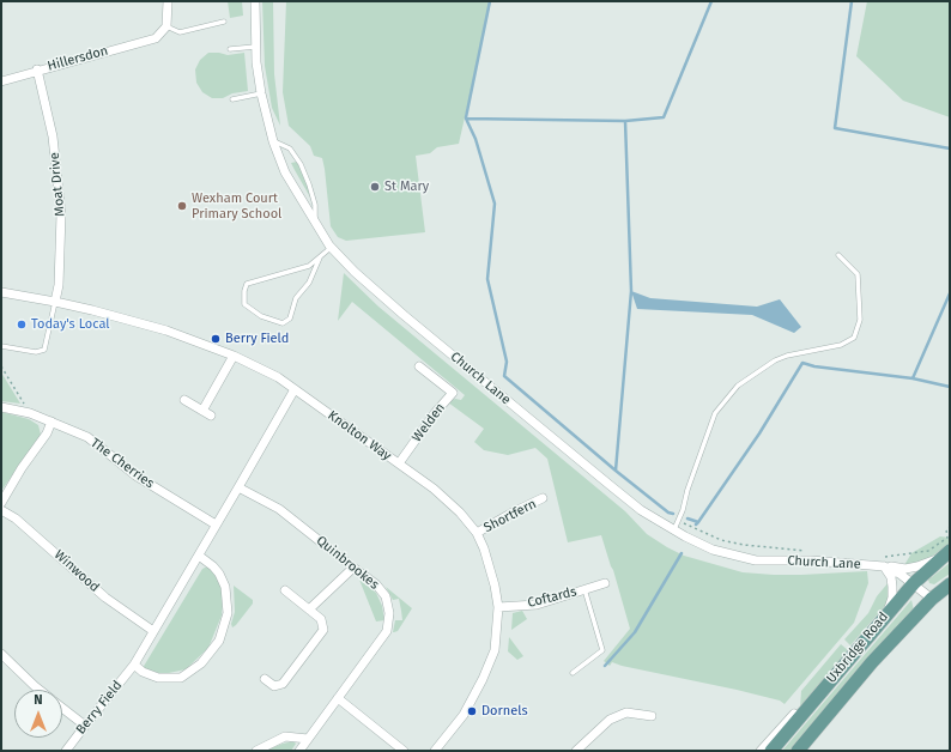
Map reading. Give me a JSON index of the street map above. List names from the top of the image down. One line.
{"streets":{"main road":["Uxbridge Road"],"street":["Hillersdon","Moat Drive","Church Lane","Welden","Knolton Way","The Cherries","Shortfern","Quinbrookes","Winwood","Coftards","Berry Field"]},"crossings":[["Hillersdon","Moat Drive"],["Moat Drive","Knolton Way"],["Church Lane","Uxbridge Road"],["Welden","Knolton Way"],["Knolton Way","Shortfern"],["Knolton Way","Coftards"],["Knolton Way","Berry Field"],["The Cherries","Berry Field"],["Quinbrookes","Berry Field"],["Winwood","Berry Field"]],"places":["St Mary","Wexham Court Primary School","Today's Local","Berry Field","Dornels"],"north":"top"}
